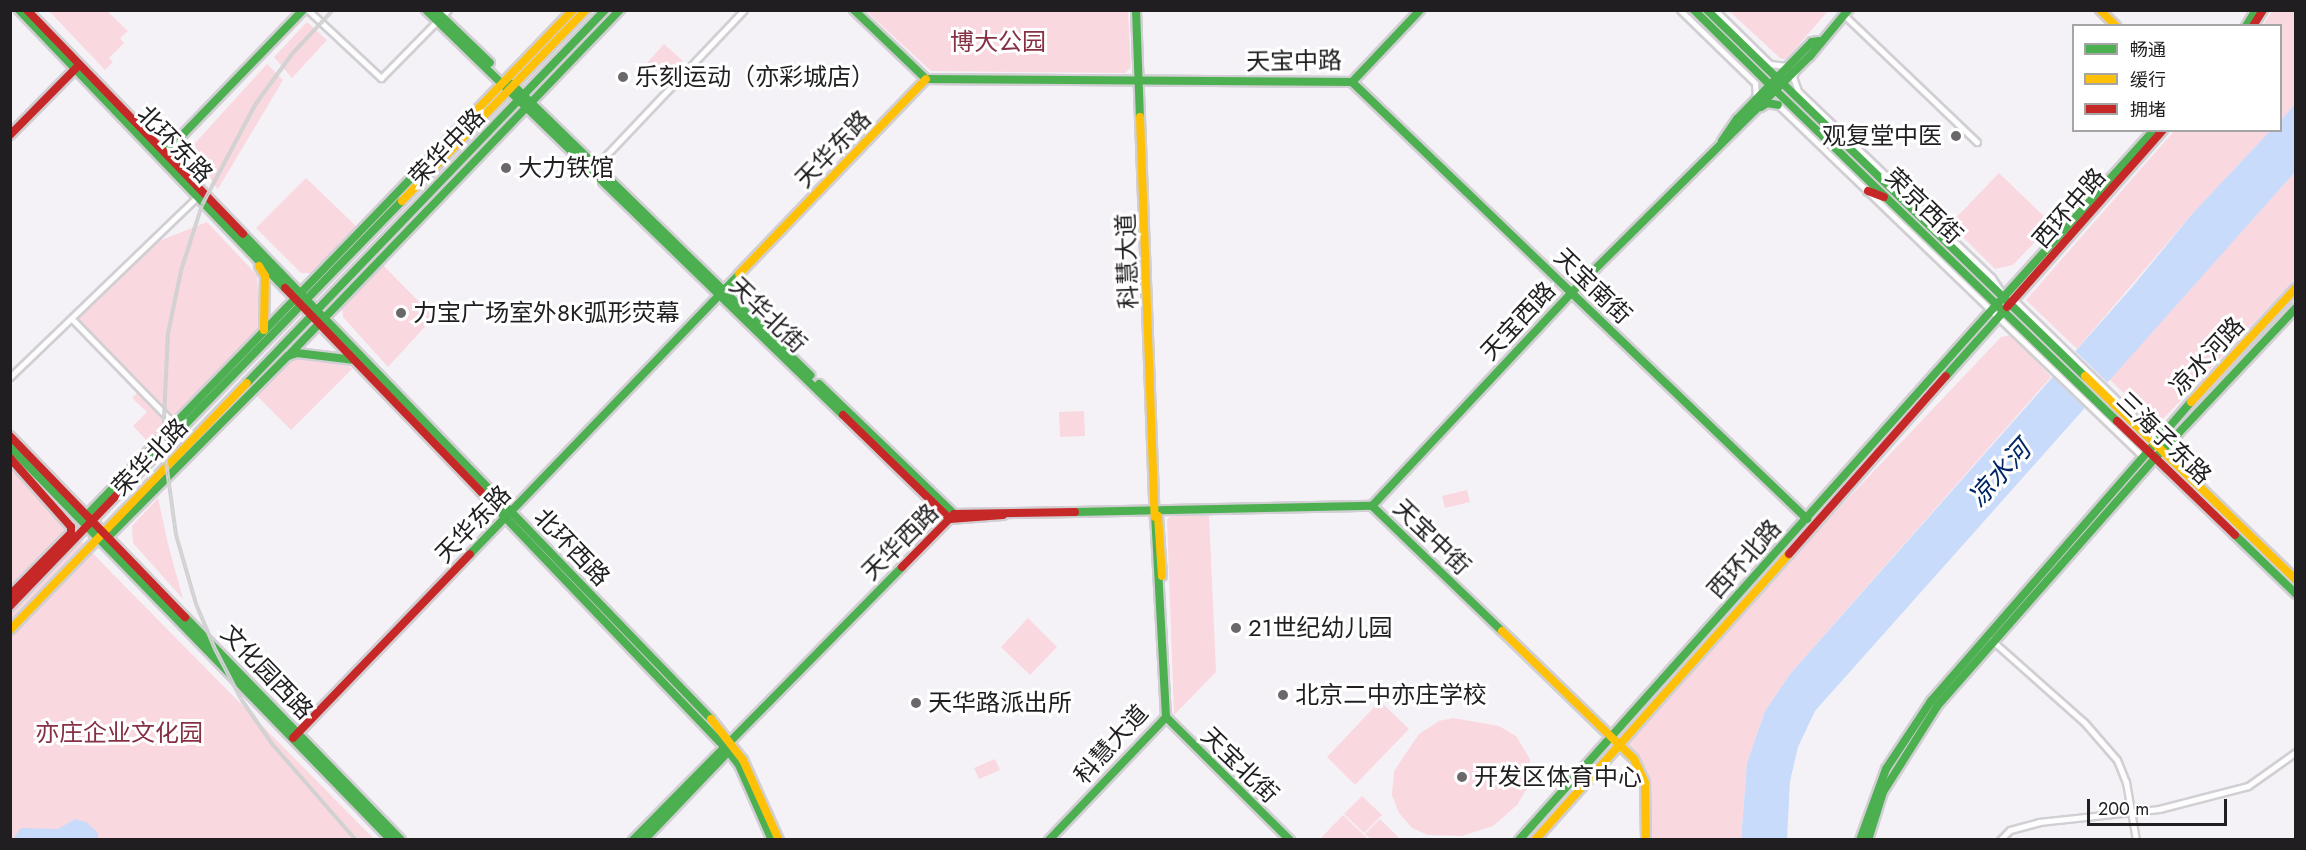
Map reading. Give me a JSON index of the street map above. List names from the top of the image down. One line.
{"streets":{"street":["天宝中路","北环东路","荣华中路","天华东路","荣京西街","西环中路","科慧大道","天宝南街","天华北街","天宝西路","凉水河路","三海子东路","荣华北路","天宝中街","天华西路","北环西路","西环北路","文化园西路","天宝北街"]},"crossings":[["天宝中路","科慧大道"],["天宝中路","天宝南街"],["北环东路","荣华中路"],["北环东路","荣华北路"],["北环东路","北环西路"],["荣华中路","天华北街"],["荣华中路","荣华北路"],["荣华中路","北环西路"],["天华东路","天华北街"],["天华东路","北环西路"],["天华东路","文化园西路"],["荣京西街","西环中路"],["荣京西街","天宝西路"],["荣京西街","三海子东路"],["荣京西街","西环北路"],["西环中路","三海子东路"],["西环中路","西环北路"],["科慧大道","天宝中街"],["科慧大道","天华西路"],["科慧大道","天宝北街"],["天宝南街","天宝西路"],["天宝南街","西环北路"],["天华北街","天华西路"],["天宝西路","天宝中街"],["凉水河路","三海子东路"],["三海子东路","西环北路"],["荣华北路","北环西路"],["荣华北路","文化园西路"],["天宝中街","天华西路"],["天宝中街","西环北路"],["天华西路","北环西路"]],"water":["凉水河"],"parks":["博大公园","亦庄企业文化园"],"places":["乐刻运动（亦彩城店）","观复堂中医","大力铁馆","力宝广场室外8K弧形荧幕","21世纪幼儿园","北京二中亦庄学校","天华路派出所","开发区体育中心"],"legend":["畅通","缓行","拥堵"],"scale_bar":"200 m"}
